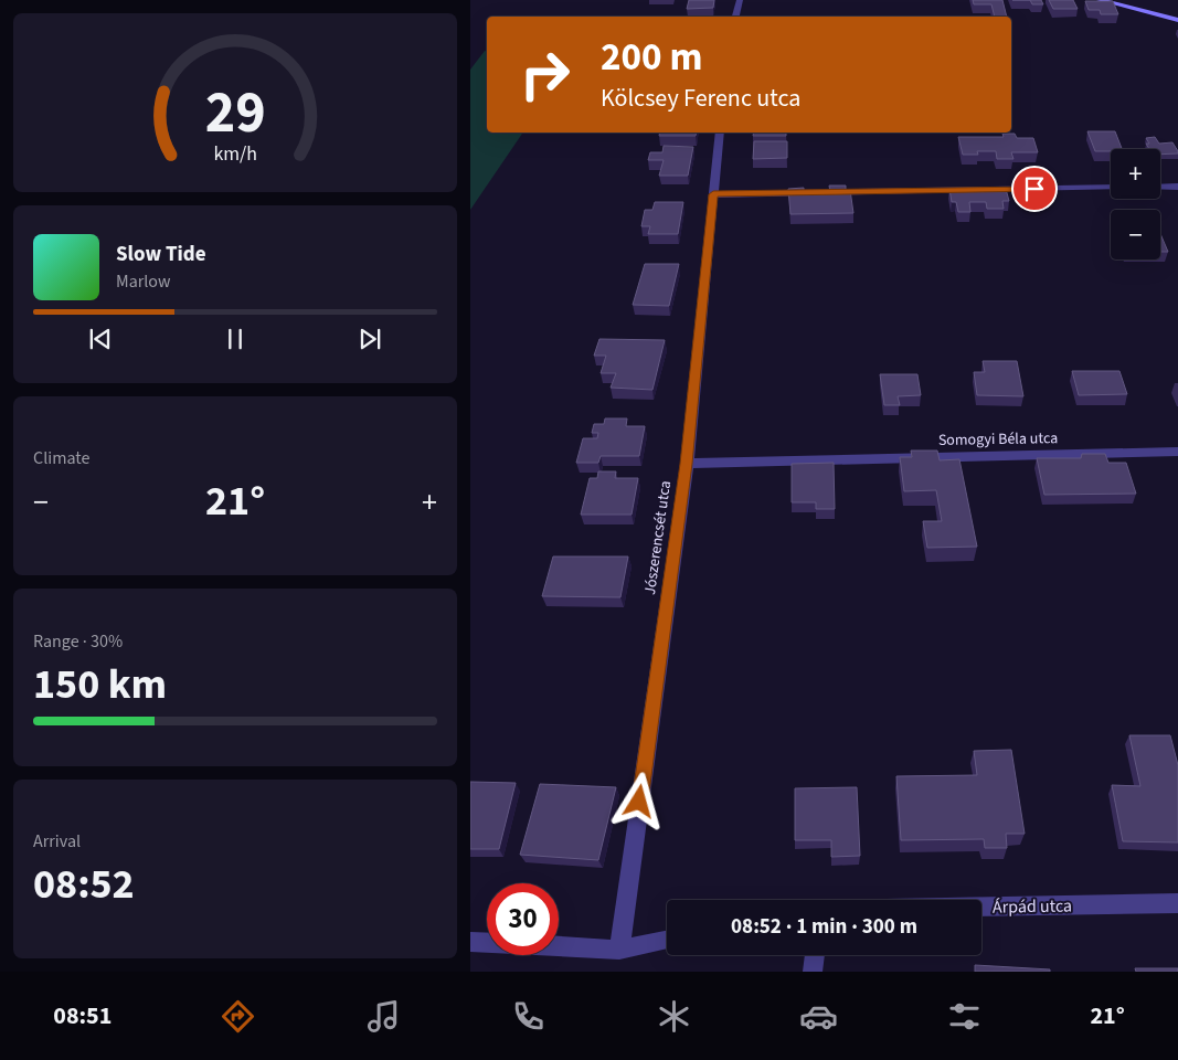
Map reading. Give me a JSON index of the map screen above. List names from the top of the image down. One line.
{"streets":{"street":["Somogyi Béla utca","Jószerencsét utca","Árpád utca"]},"crossings":[["Somogyi Béla utca","Jószerencsét utca"]],"page":{"turn":["200 m","Kölcsey Ferenc utca"],"map_buttons":["+","−"],"song":["Slow Tide","Marlow"],"tile":["Climate",["Range · 30%","150 km"],["Arrival","08:52"]],"heat":["−","21°","+"],"limit":"30","trip":"08:52 · 1 min · 300 m","tabs":["08:51","21°"],"gauge":["29","km/h"]}}
